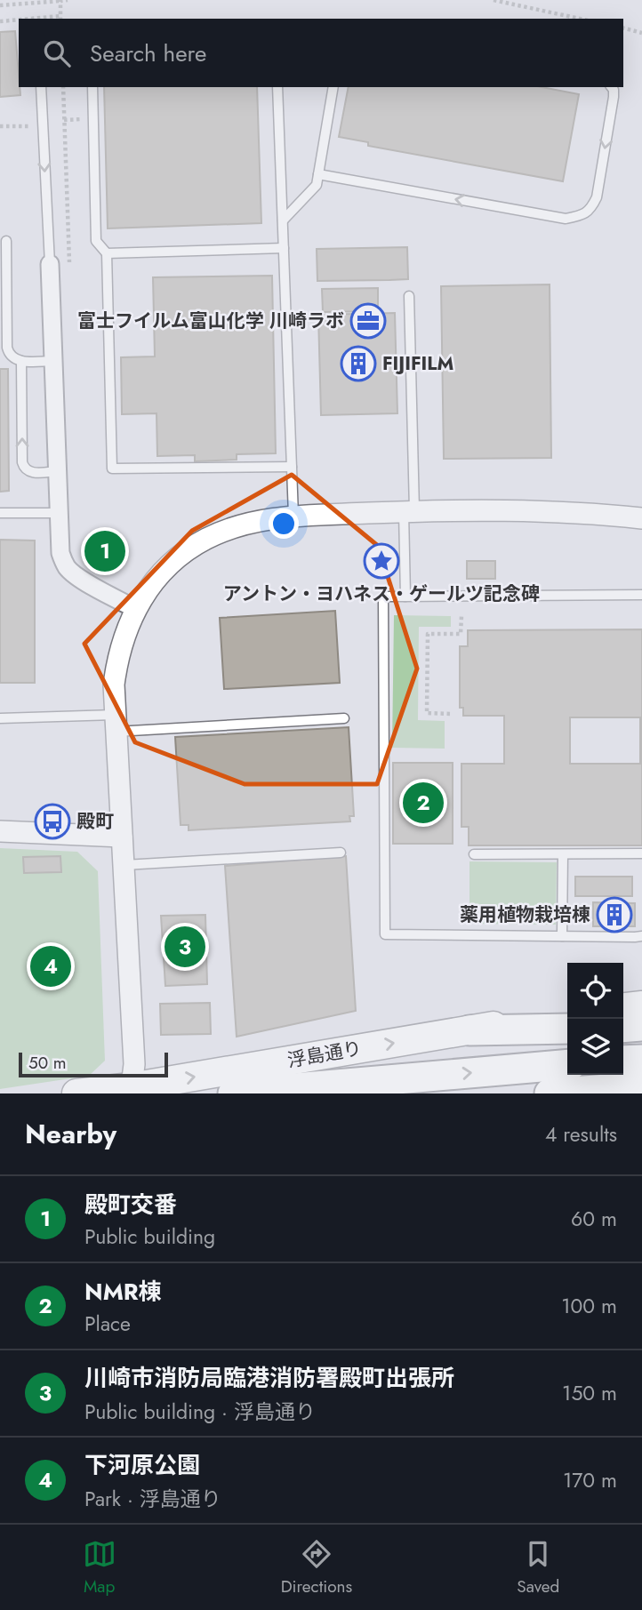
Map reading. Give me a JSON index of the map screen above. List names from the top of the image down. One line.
{"streets":{"highway":["浮島通り"]},"places":{"office":["富士フイルム富山化学 川崎ラボ"],"building":["FIJIFILM","薬用植物栽培棟"],"place":["アントン・ヨハネス・ゲールツ記念碑"],"bus stop":["殿町"]},"scale_bar":"50 m","page":{"search":"Search here","pins":["1","2","3","4"],"scale":"50 m","heading":["Nearby","4 results"],"list":[{"mark":"1","name":"殿町交番","note":"Public building","value":"60 m"},{"mark":"2","name":"NMR棟","note":"Place","value":"100 m"},{"mark":"3","name":"川崎市消防局臨港消防署殿町出張所","note":"Public building · 浮島通り","value":"150 m"},{"mark":"4","name":"下河原公園","note":"Park · 浮島通り","value":"170 m"}],"nav":["Map","Directions","Saved"]}}
